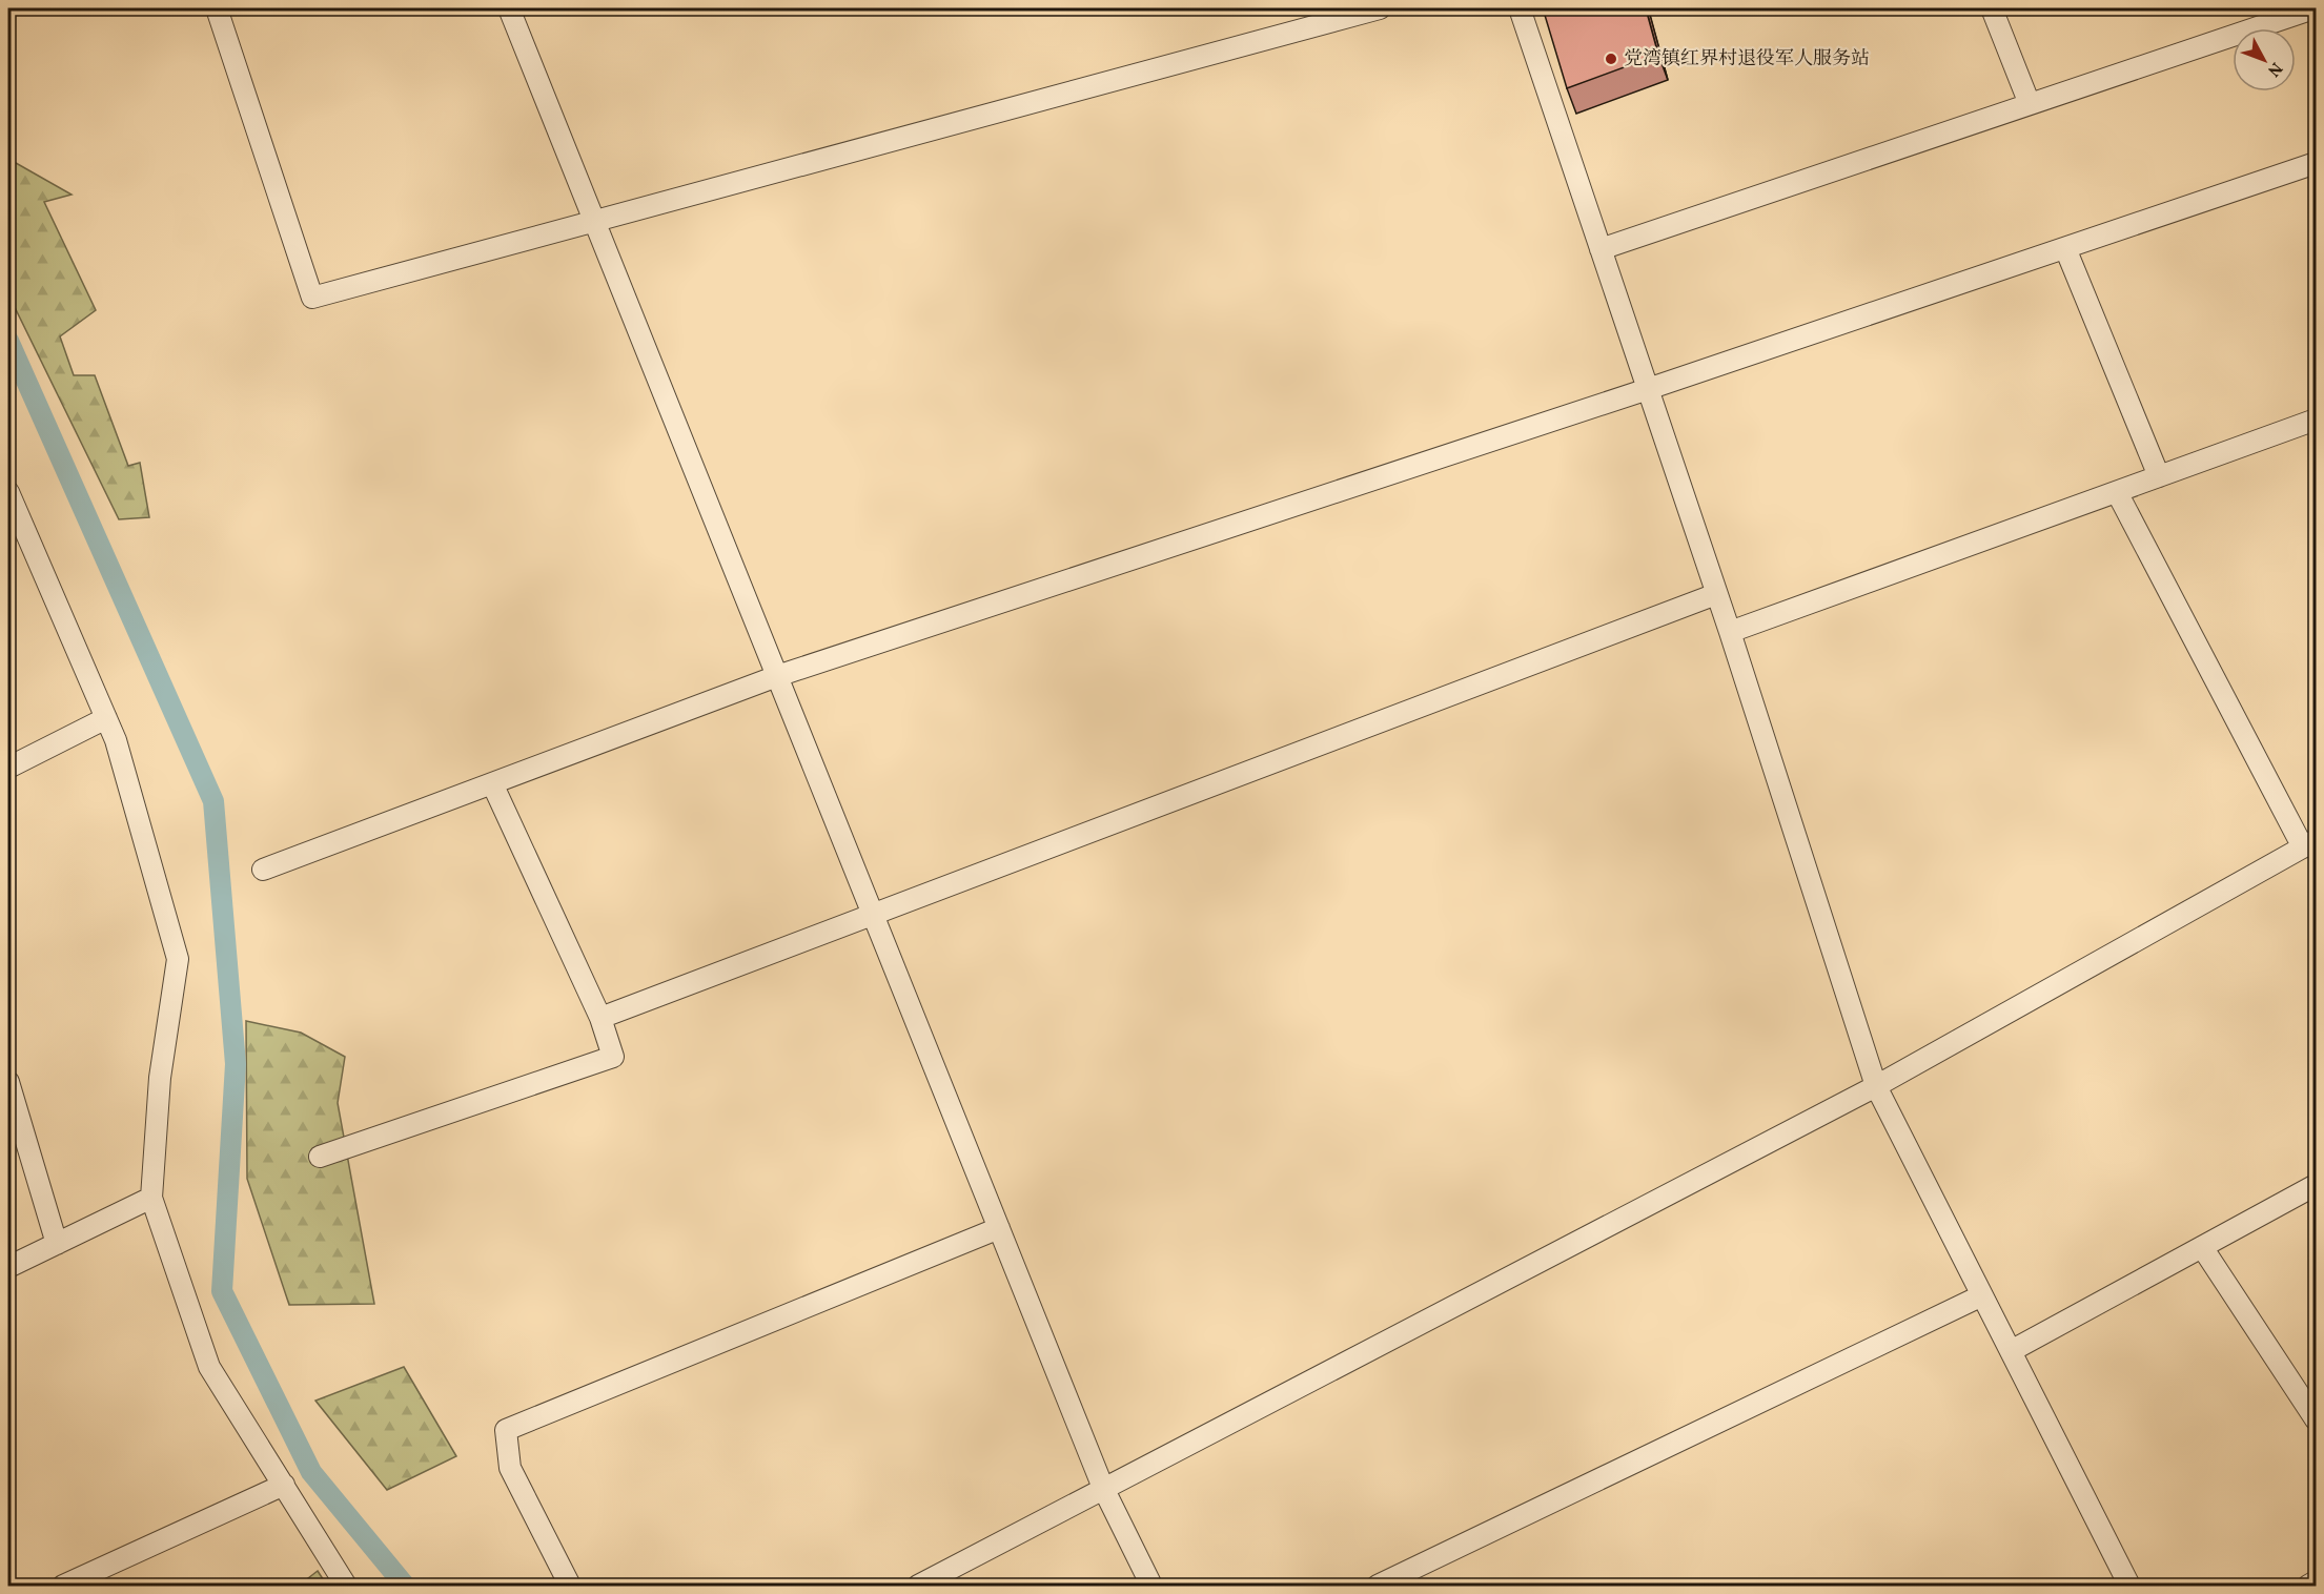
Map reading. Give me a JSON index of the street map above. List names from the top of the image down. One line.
{"places":["党湾镇红界村退役军人服务站"],"north":"bottom right"}
